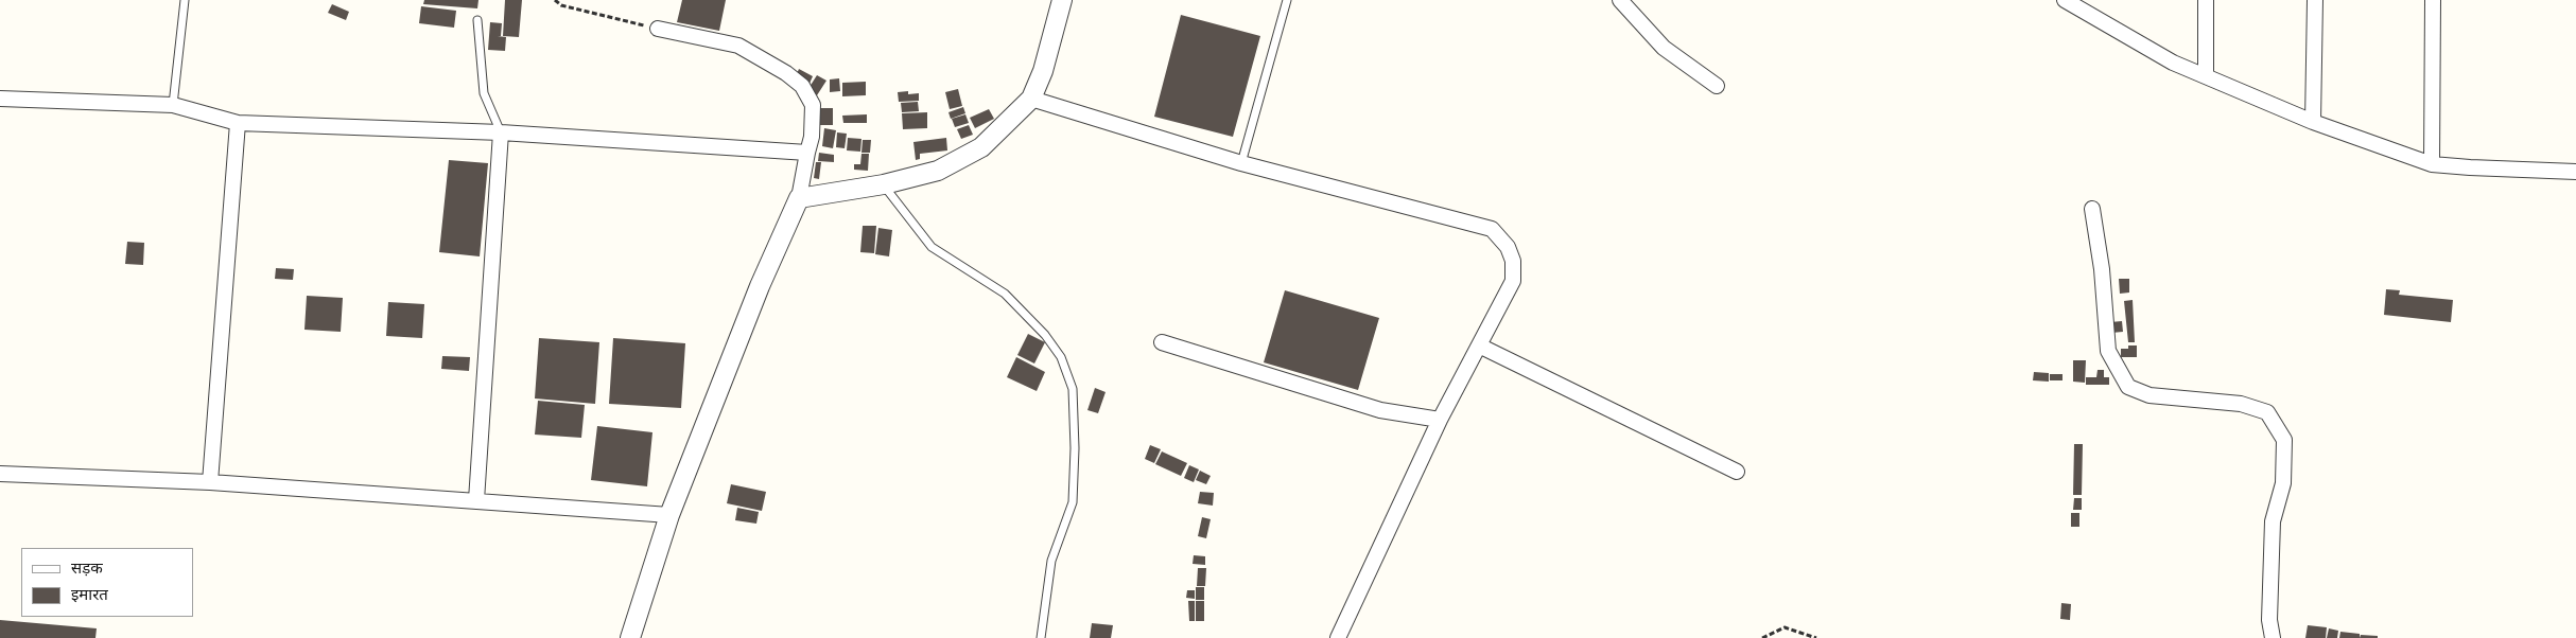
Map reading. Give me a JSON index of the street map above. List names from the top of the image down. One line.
{"legend":["सड़क","इमारत"]}
